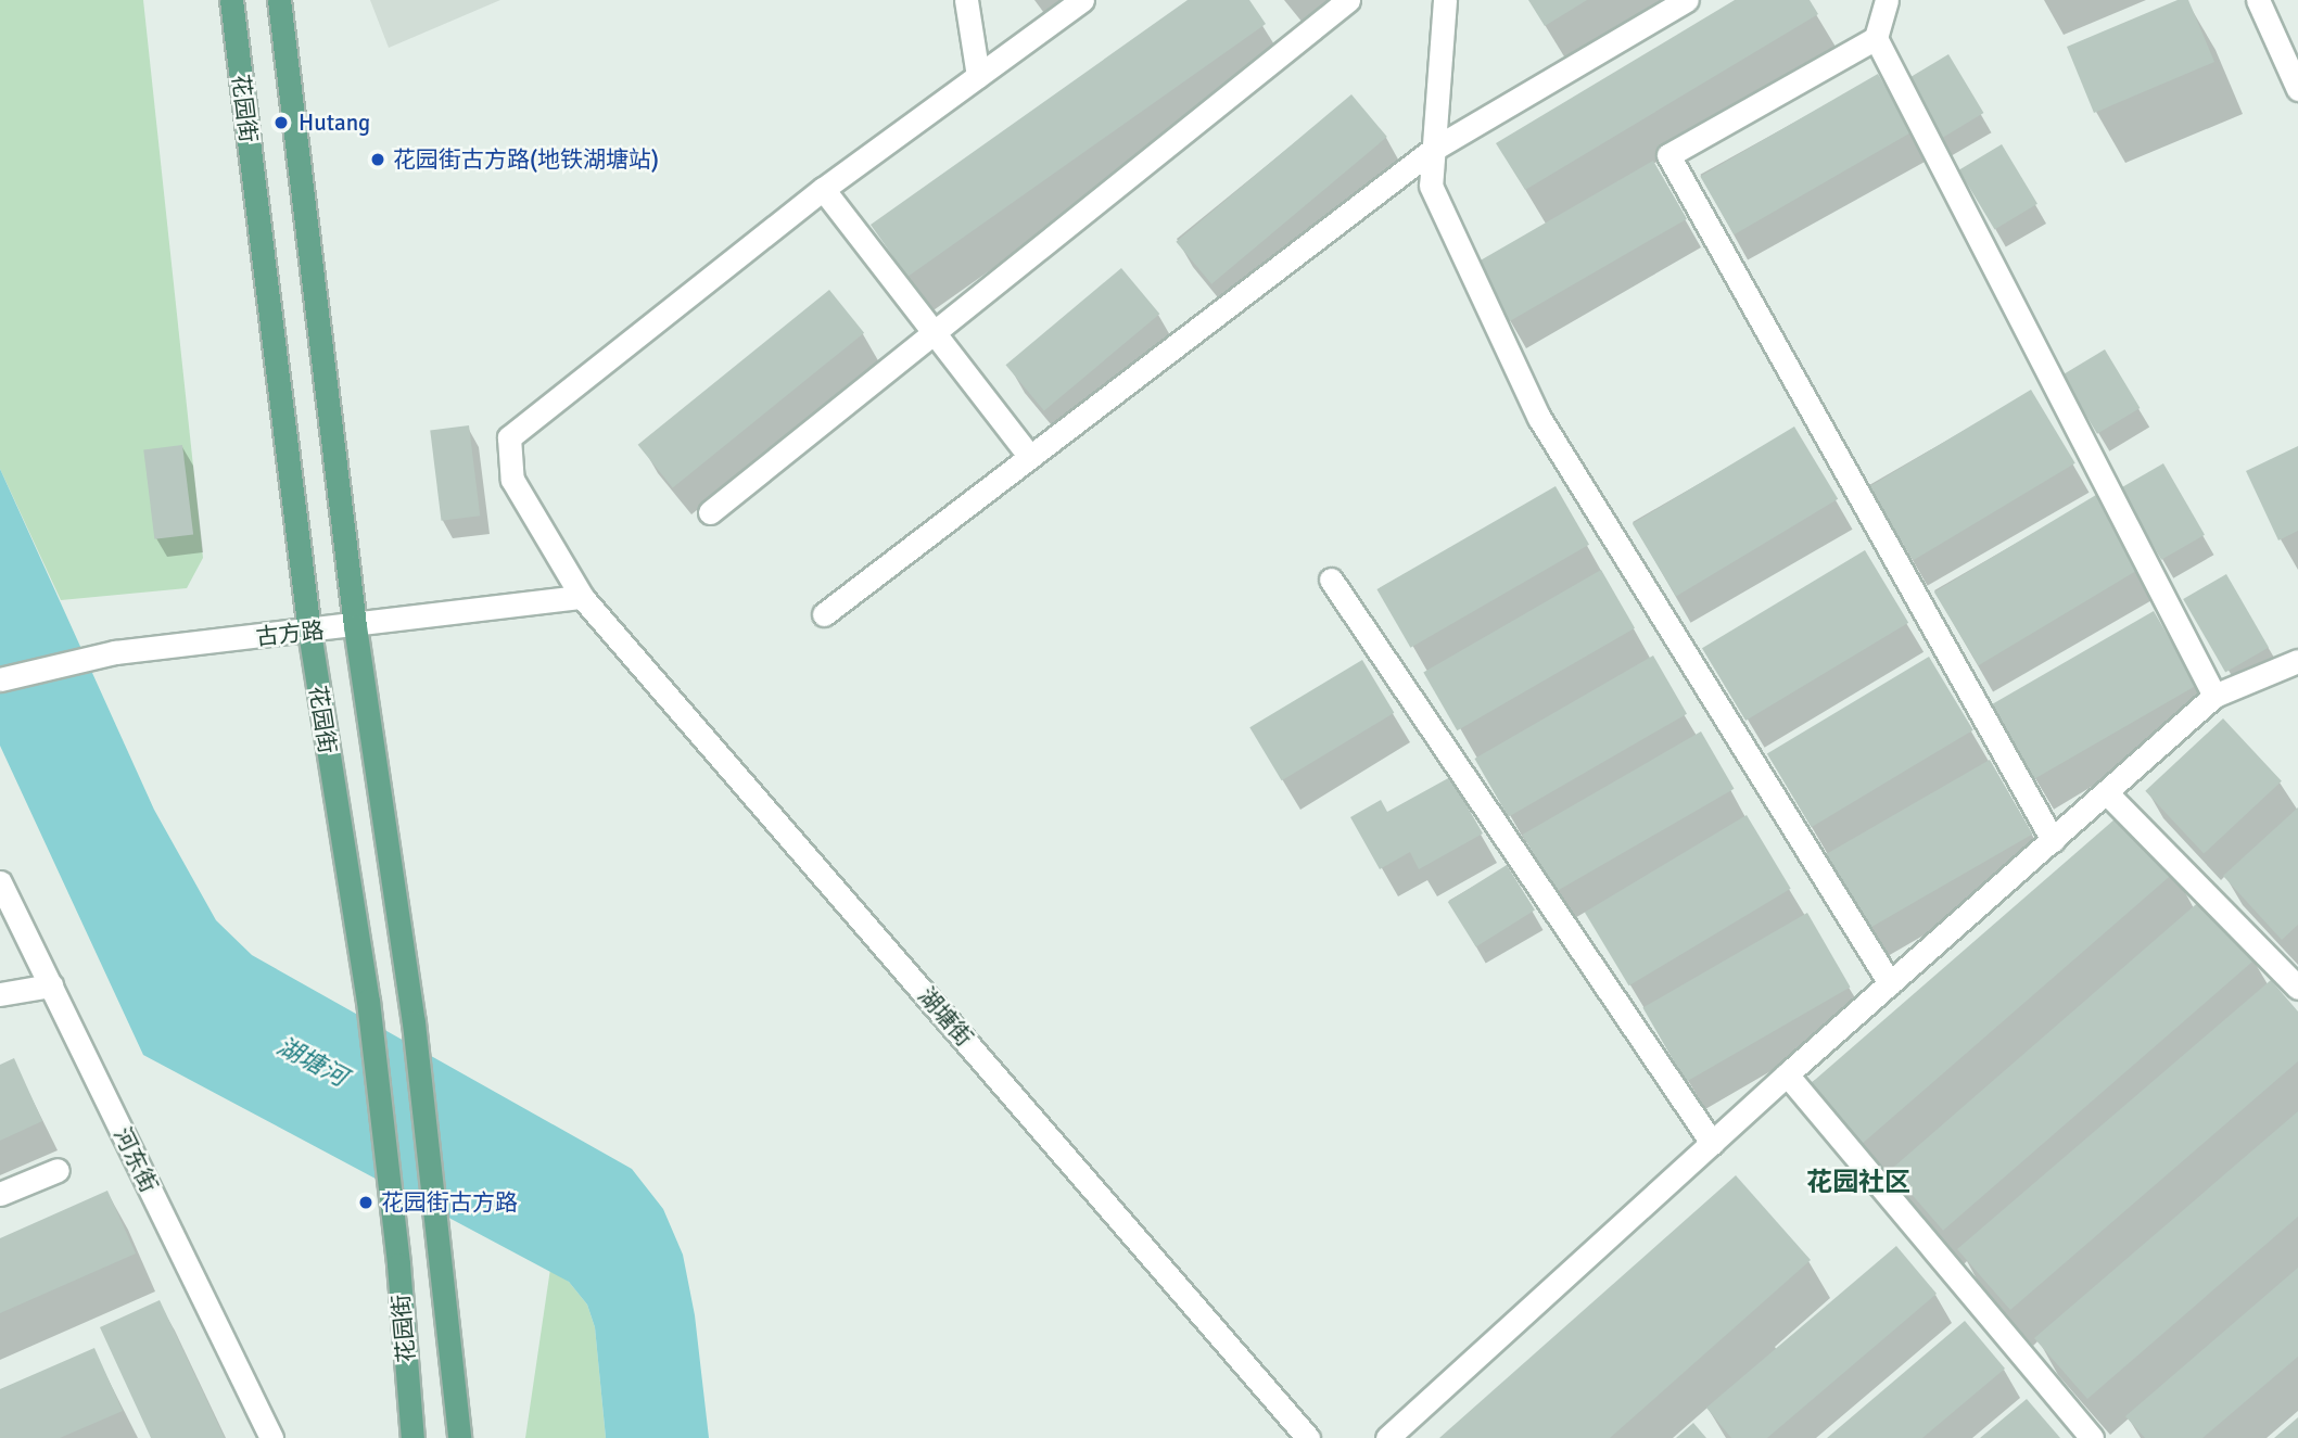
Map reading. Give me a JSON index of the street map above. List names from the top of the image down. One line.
{"streets":{"main road":["花园街"],"street":["古方路","湖塘街","河东街"]},"crossings":[["花园街","古方路"],["古方路","湖塘街"]],"districts":["花园社区"],"water":["湖塘河"],"places":["Hutang","花园街古方路(地铁湖塘站)","花园街古方路"]}
